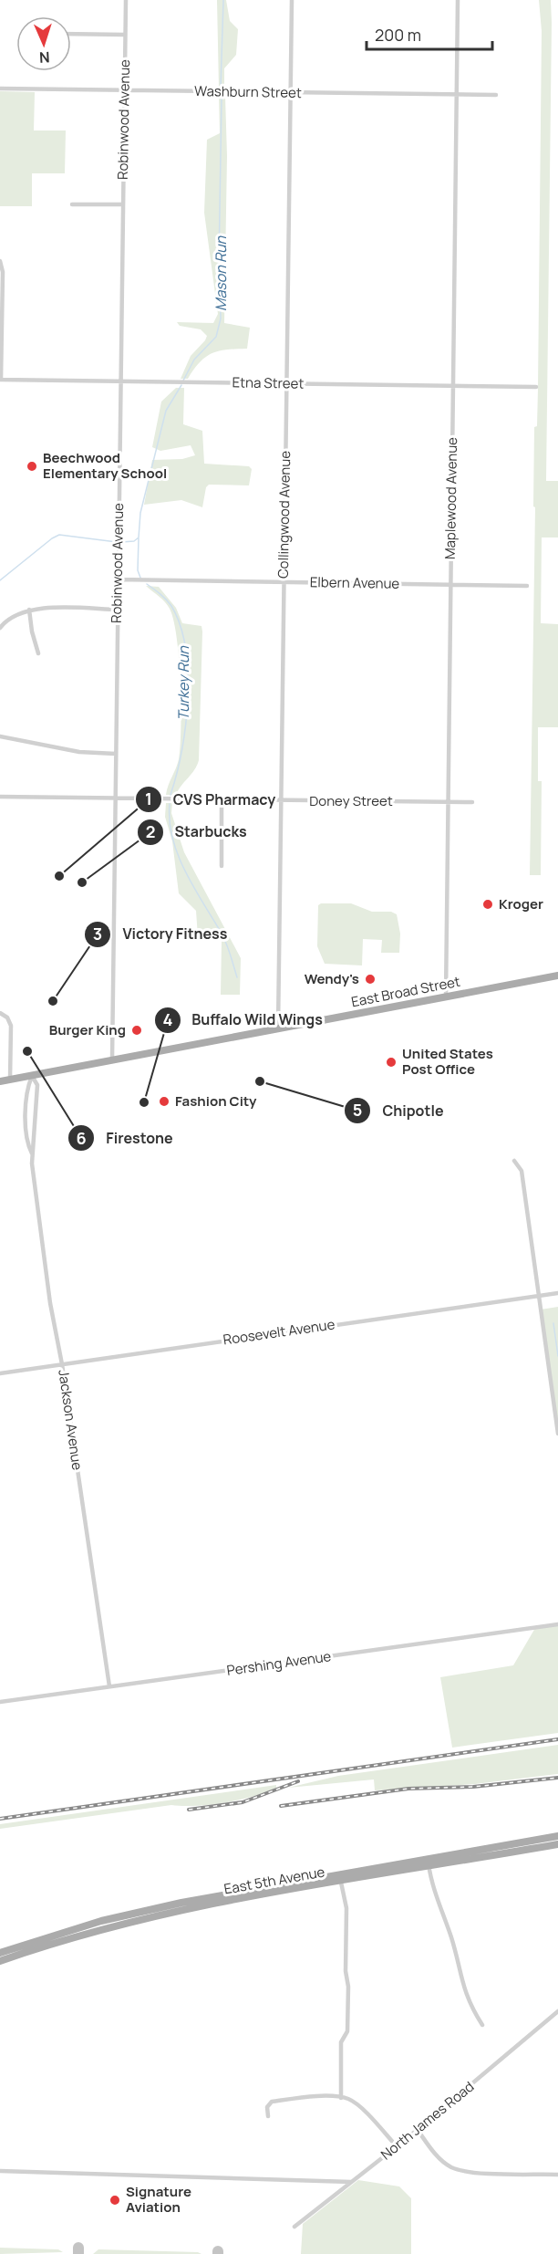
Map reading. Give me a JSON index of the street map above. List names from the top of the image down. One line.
{"streets":{"main road":["East Broad Street","East 5th Avenue"],"street":["Washburn Street","Robinwood Avenue","Etna Street","Maplewood Avenue","Collingwood Avenue","Elbern Avenue","Doney Street","Roosevelt Avenue","Jackson Avenue","Pershing Avenue","North James Road"]},"crossings":[["Washburn Street","Robinwood Avenue"],["Washburn Street","Maplewood Avenue"],["Washburn Street","Collingwood Avenue"],["Robinwood Avenue","Etna Street"],["Robinwood Avenue","Elbern Avenue"],["Robinwood Avenue","Doney Street"],["Robinwood Avenue","East Broad Street"],["Etna Street","Maplewood Avenue"],["Etna Street","Collingwood Avenue"],["Maplewood Avenue","Elbern Avenue"],["Maplewood Avenue","Doney Street"],["Maplewood Avenue","East Broad Street"],["Collingwood Avenue","Elbern Avenue"],["Collingwood Avenue","Doney Street"],["Collingwood Avenue","East Broad Street"],["East Broad Street","Jackson Avenue"],["Roosevelt Avenue","Jackson Avenue"],["Jackson Avenue","Pershing Avenue"]],"water":["Mason Run","Turkey Run"],"places":["Beechwood Elementary School","CVS Pharmacy","Starbucks","Kroger","Wendy's","Victory Fitness","Burger King","Firestone","United States Post Office","Chipotle","Fashion City","Buffalo Wild Wings","Signature Aviation"],"scale_bar":"200 m","north":"bottom"}
